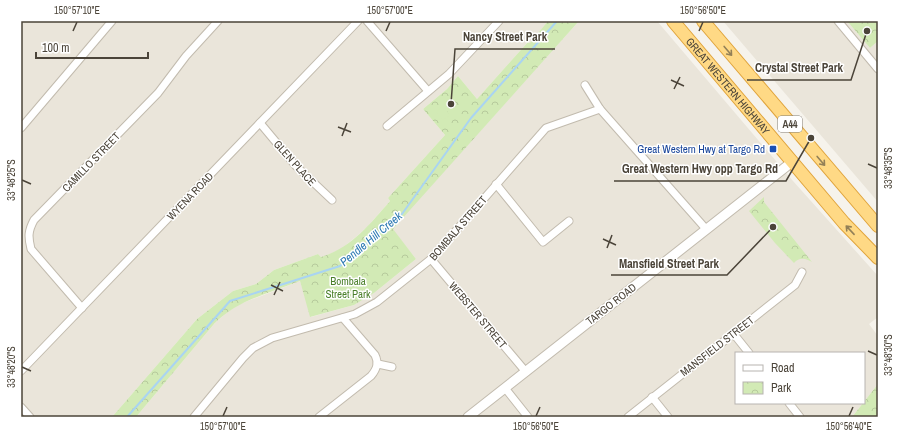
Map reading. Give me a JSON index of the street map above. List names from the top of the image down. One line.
{"streets":{"highway":["GREAT WESTERN HIGHWAY","A44"],"street":["CAMILLO STREET","GLEN PLACE","WYENA ROAD","BOMBALA STREET","TARGO ROAD","WEBSTER STREET","MANSFIELD STREET"]},"crossings":[["GREAT WESTERN HIGHWAY","TARGO ROAD"],["CAMILLO STREET","WYENA ROAD"],["GLEN PLACE","WYENA ROAD"],["BOMBALA STREET","WEBSTER STREET"],["TARGO ROAD","WEBSTER STREET"]],"water":["Pendle Hill Creek"],"parks":["Bombala Street Park"],"places":{"other":["Crystal Street Park","Nancy Street Park","Great Western Hwy opp Targo Rd","Mansfield Street Park"],"transit":["Great Western Hwy at Targo Rd"]},"legend":["Road","Park"],"scale_bar":"100 m","coordinates":["150°57'10\"E","150°57'00\"E","150°56'50\"E","33°48'35\"S","33°48'25\"S","33°48'30\"S","33°48'20\"S","150°56'40\"E"]}
